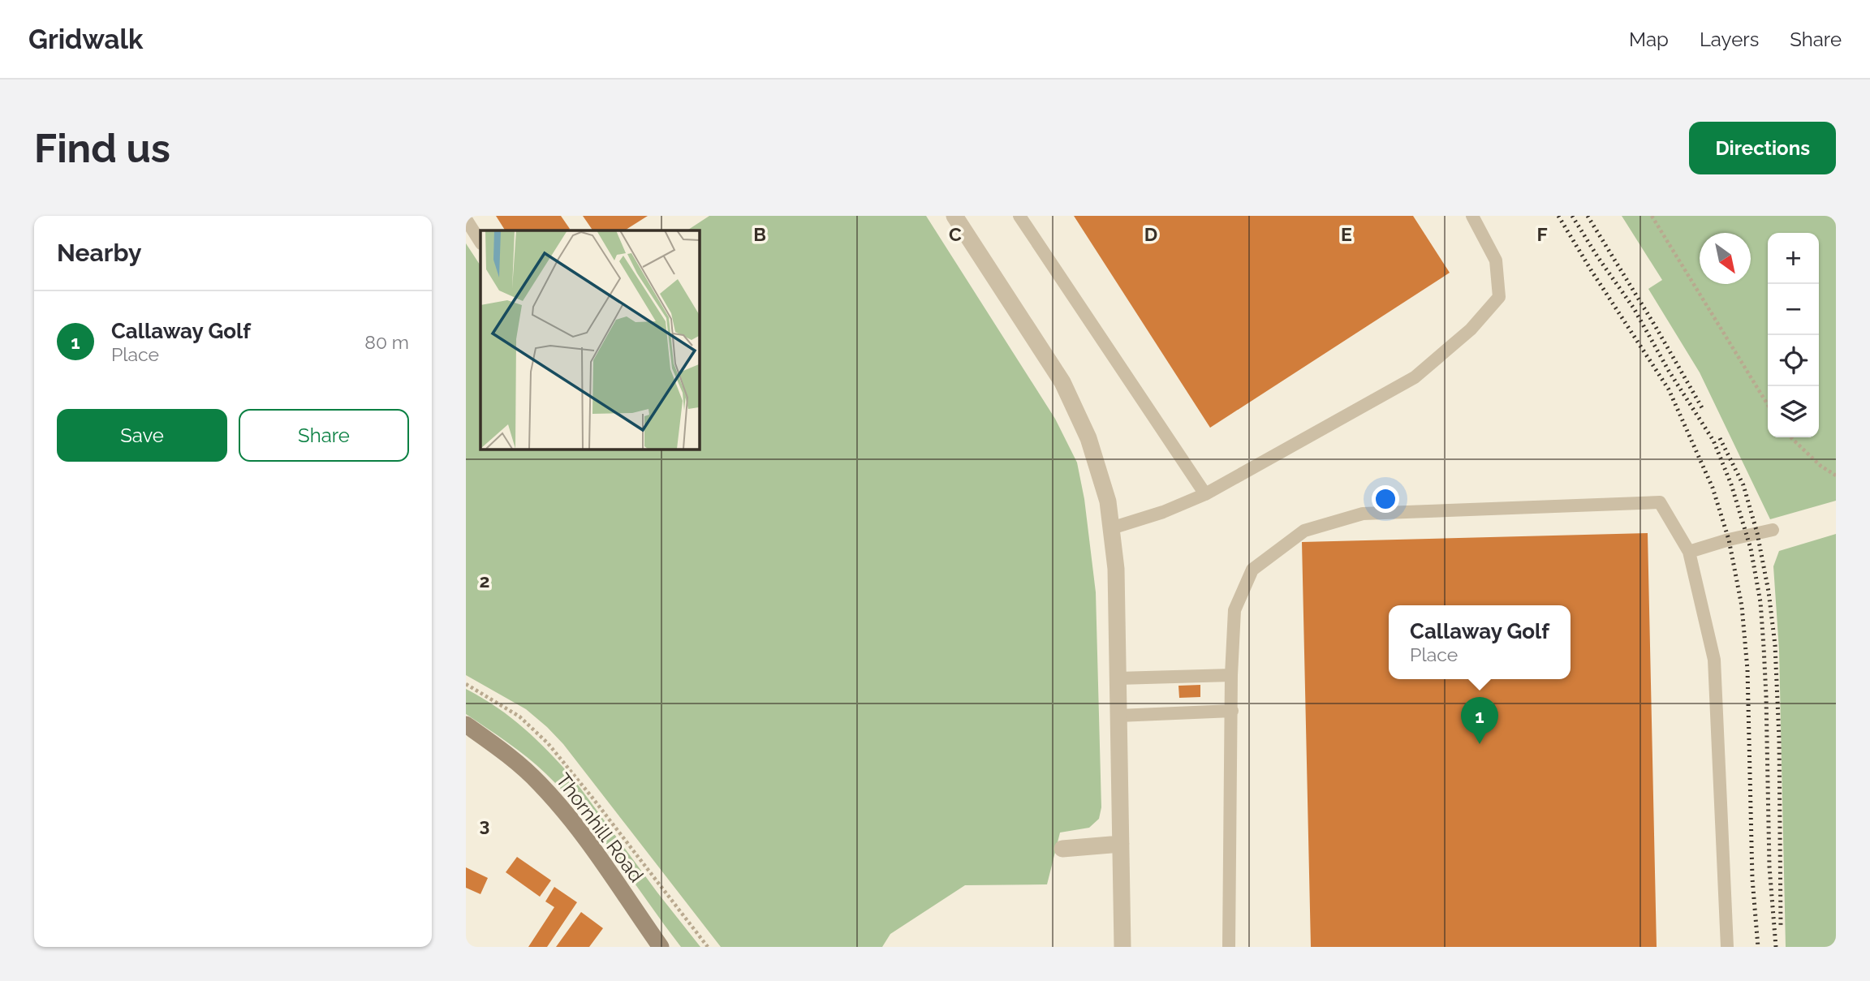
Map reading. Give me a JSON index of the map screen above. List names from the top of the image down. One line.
{"streets":{"street":["Thornhill Road"]},"north":"bottom right","page":{"header":"Gridwalk","nav":["Map","Layers","Share"],"buttons":["Directions",["Save","Share"]],"title":"Find us","heading":"Nearby","map_buttons":["+","−"],"list":[{"mark":"1","name":"Callaway Golf","note":"Place","value":"80 m"}],"popup":["Callaway Golf","Place"],"pins":"1"},"grid":{"columns":["B","C","D","E","F"],"rows":["2","3"]}}
